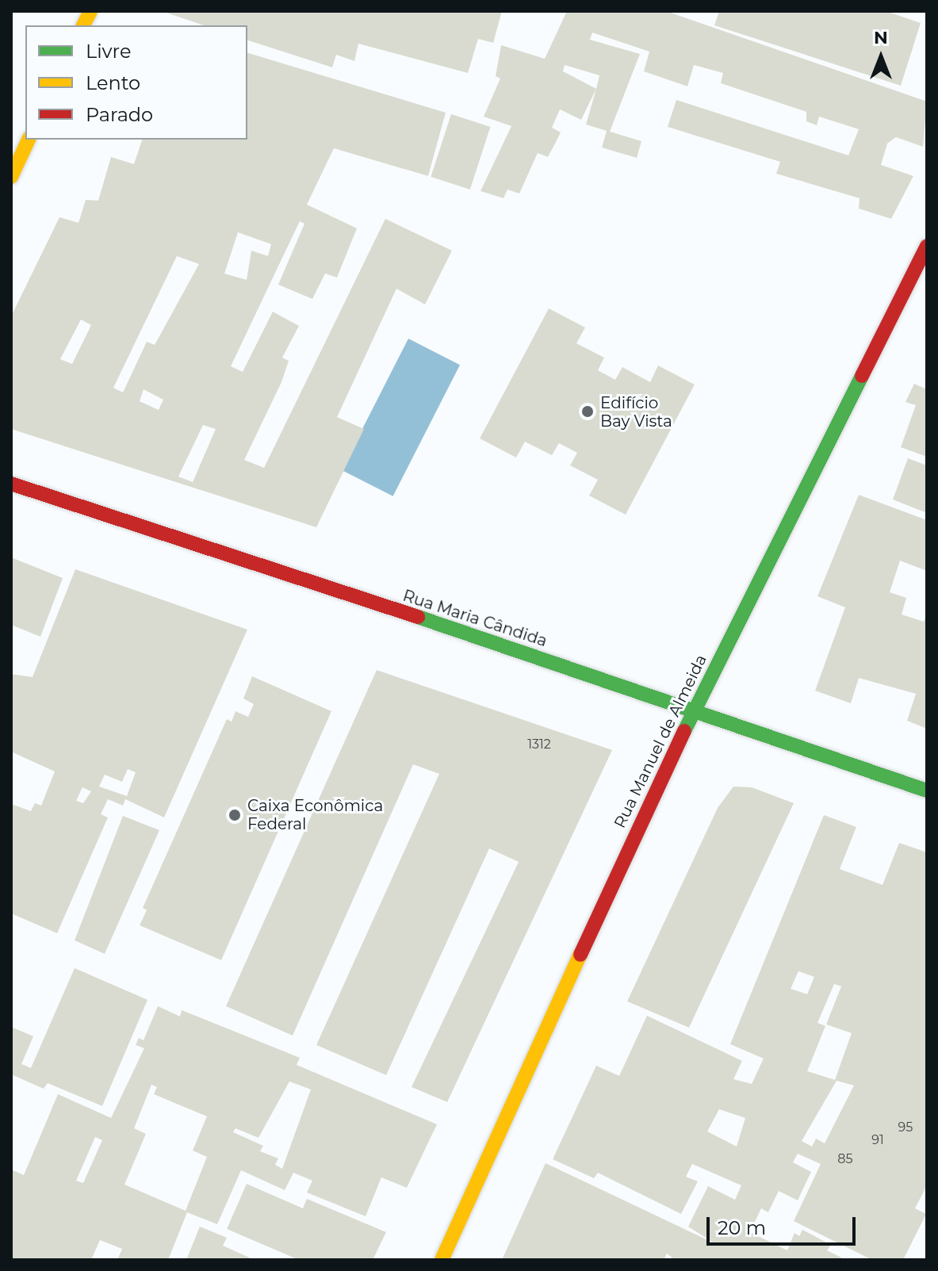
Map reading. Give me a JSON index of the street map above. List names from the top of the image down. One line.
{"streets":{"street":["Rua Maria Cândida","Rua Manuel de Almeida"]},"crossings":[["Rua Maria Cândida","Rua Manuel de Almeida"]],"places":["Edifício Bay Vista","Caixa Econômica Federal"],"house_numbers":["1312","95","91","85"],"legend":["Livre","Lento","Parado"],"scale_bar":"20 m","north":"top"}
